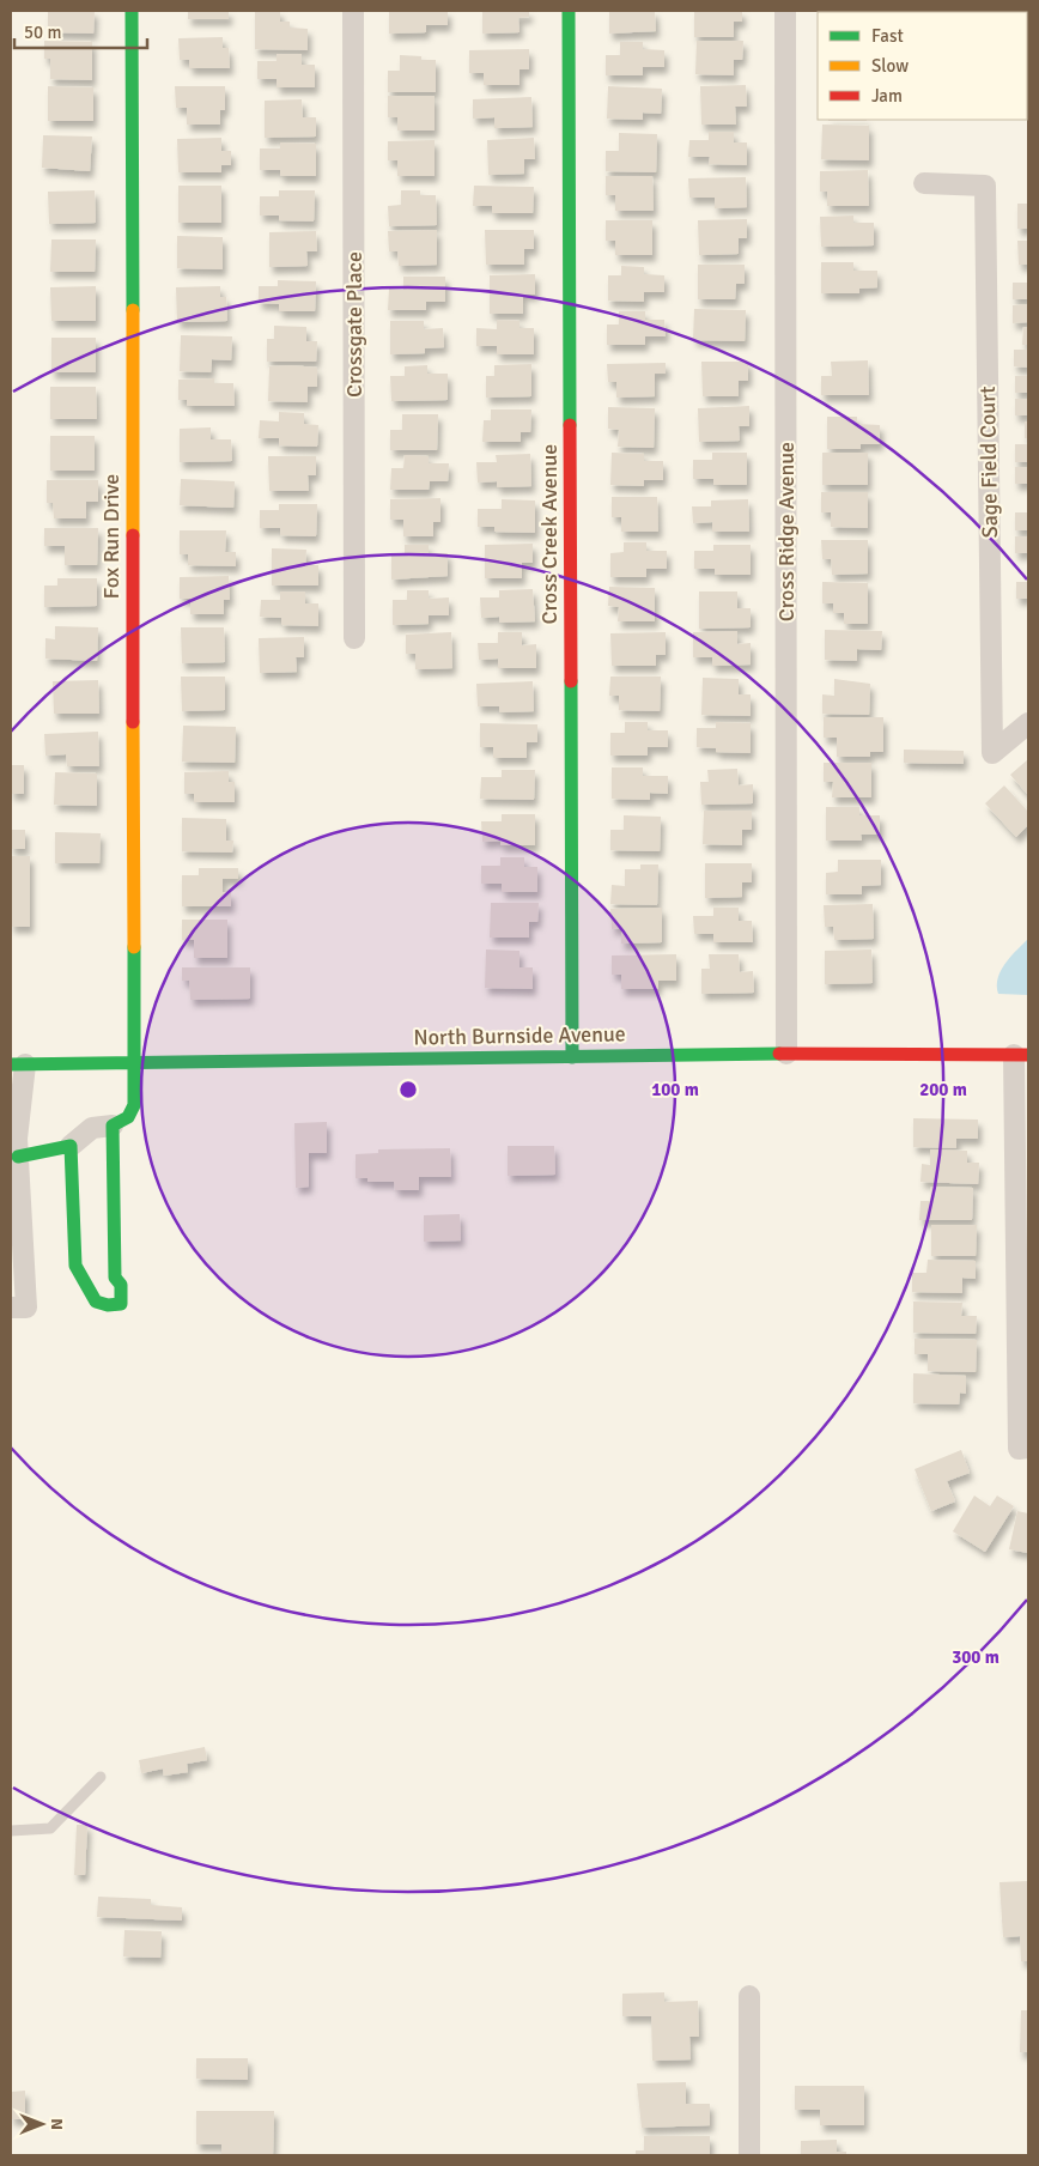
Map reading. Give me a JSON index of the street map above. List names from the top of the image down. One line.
{"streets":{"street":["Crossgate Place","Sage Field Court","Cross Ridge Avenue","Cross Creek Avenue","Fox Run Drive","North Burnside Avenue"]},"crossings":[["Cross Ridge Avenue","North Burnside Avenue"],["Cross Creek Avenue","North Burnside Avenue"],["Fox Run Drive","North Burnside Avenue"]],"legend":["Fast","Slow","Jam"],"scale_bar":"50 m","north":"right","rings":["100 m","200 m","300 m"]}
